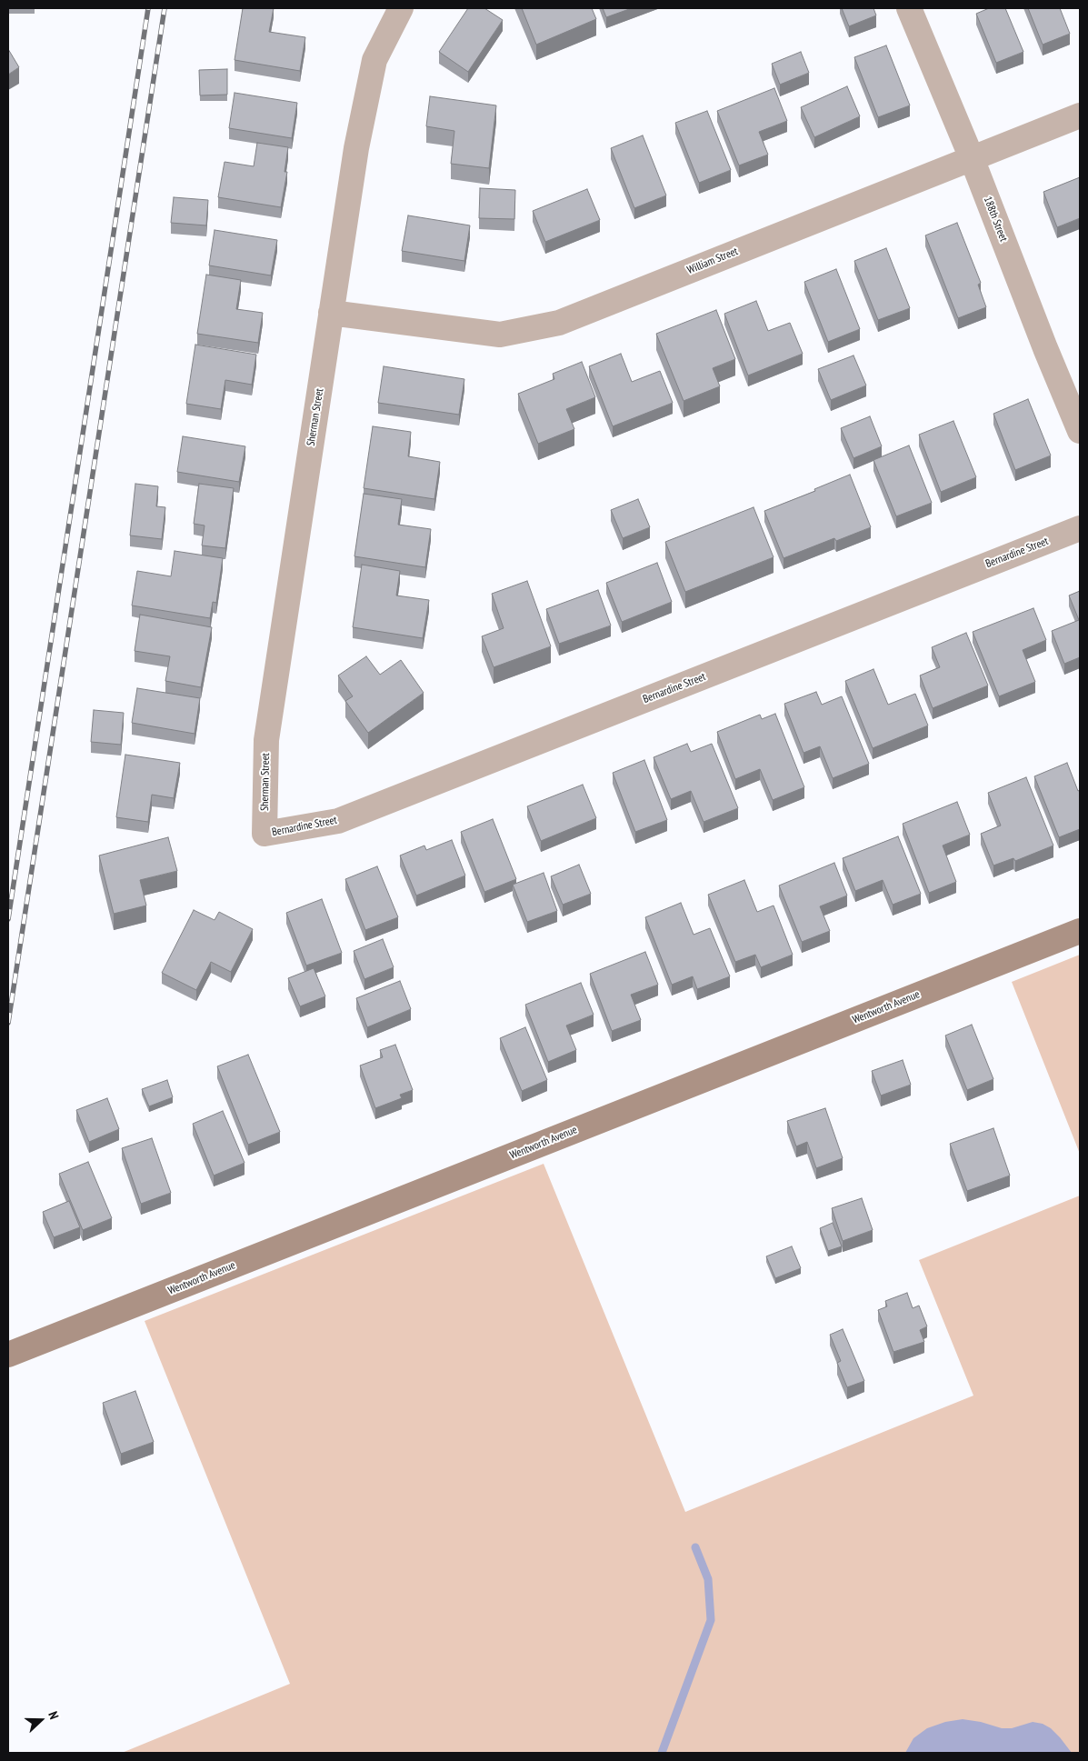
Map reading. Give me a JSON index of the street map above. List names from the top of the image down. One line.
{"streets":{"street":["188th Street","William Street","Sherman Street","Bernardine Street","Wentworth Avenue"]},"crossings":[["188th Street","William Street"],["William Street","Sherman Street"],["Sherman Street","Bernardine Street"]],"north":"right"}
